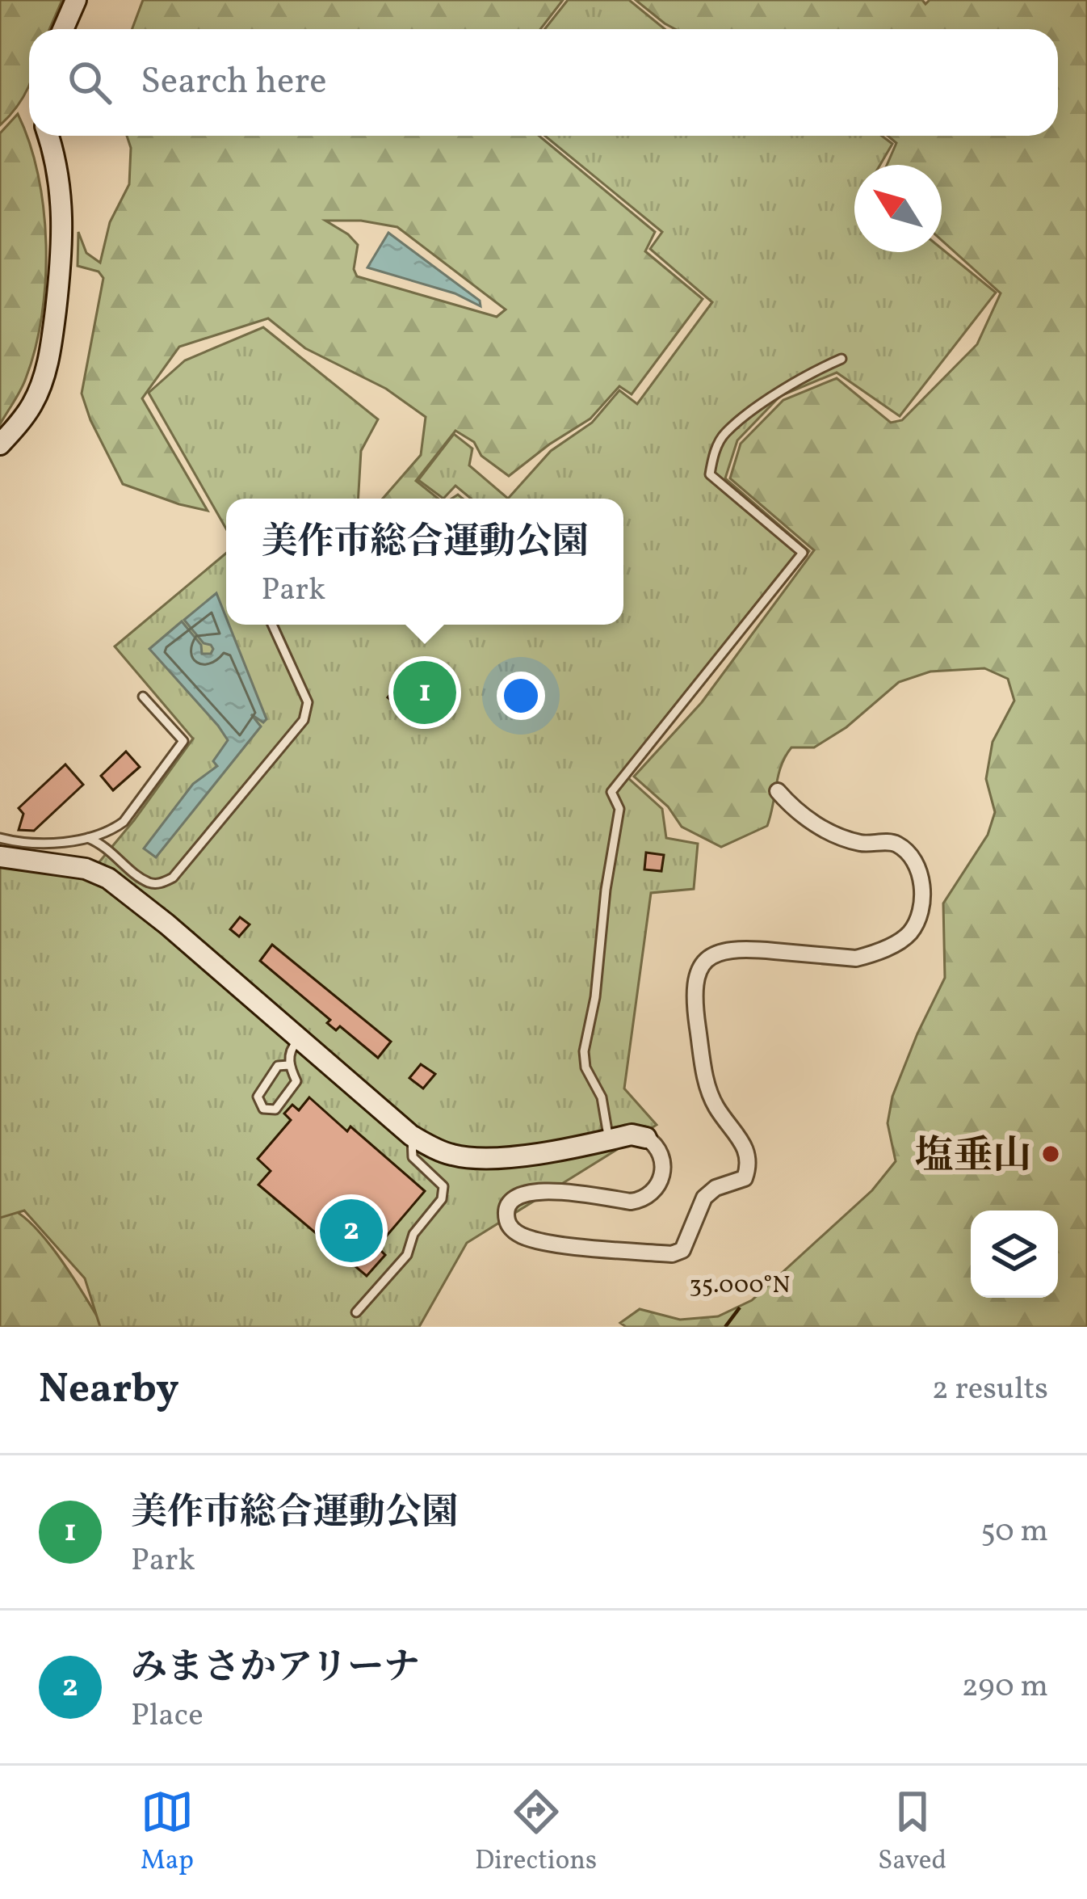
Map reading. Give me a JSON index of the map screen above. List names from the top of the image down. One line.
{"places":["塩垂山"],"north":"top left","page":{"search":"Search here","popup":["美作市総合運動公園","Park"],"pins":["1","2"],"heading":["Nearby","2 results"],"list":[{"mark":"1","name":"美作市総合運動公園","note":"Park","value":"50 m"},{"mark":"2","name":"みまさかアリーナ","note":"Place","value":"290 m"}],"nav":["Map","Directions","Saved"]},"coordinates":["35.000°N"]}
